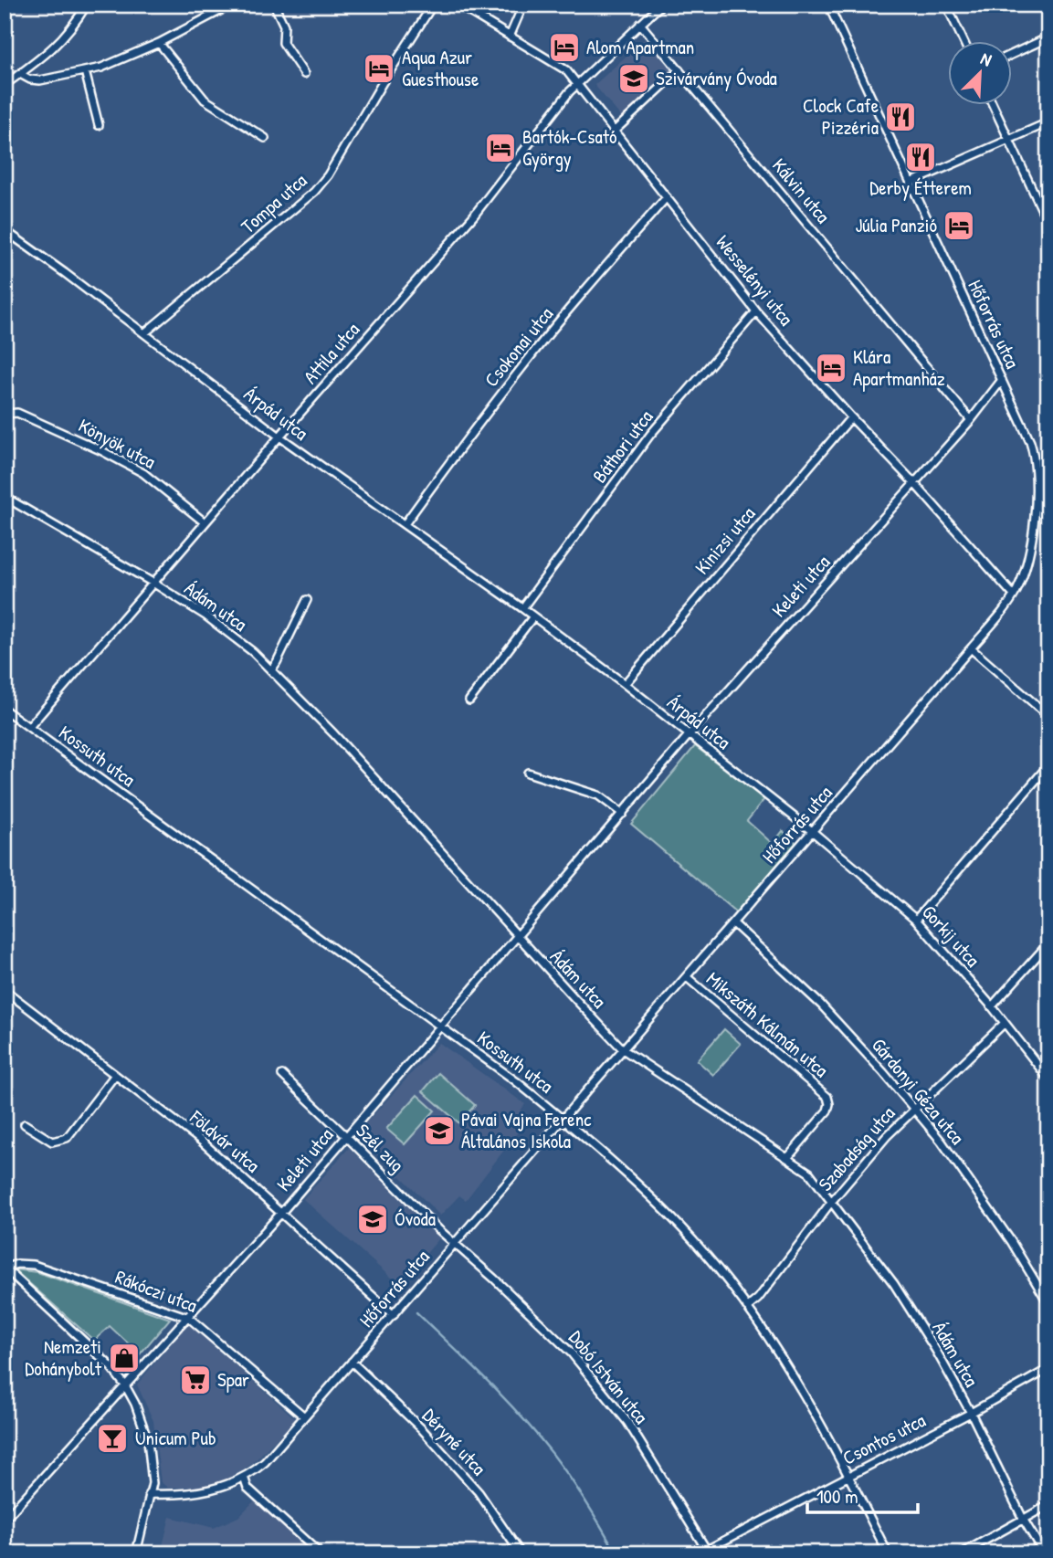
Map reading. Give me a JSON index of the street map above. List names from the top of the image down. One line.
{"streets":{"street":["Kálvin utca","Tompa utca","Wesselényi utca","Hőforrás utca","Csokonai utca","Attila utca","Árpád utca","Könyök utca","Báthori utca","Kinizsi utca","Keleti utca","Ádám utca","Kossuth utca","Gorkij utca","Mikszáth Kálmán utca","Gárdonyi Géza utca","Földvár utca","Szél zug","Szabadság utca","Rákóczi utca","Dobó István utca","Csontos utca","Déryné utca"]},"crossings":[["Kálvin utca","Attila utca"],["Kálvin utca","Keleti utca"],["Tompa utca","Árpád utca"],["Wesselényi utca","Hőforrás utca"],["Wesselényi utca","Csokonai utca"],["Wesselényi utca","Attila utca"],["Wesselényi utca","Báthori utca"],["Wesselényi utca","Kinizsi utca"],["Wesselényi utca","Keleti utca"],["Hőforrás utca","Árpád utca"],["Hőforrás utca","Keleti utca"],["Hőforrás utca","Ádám utca"],["Hőforrás utca","Kossuth utca"],["Hőforrás utca","Gorkij utca"],["Hőforrás utca","Mikszáth Kálmán utca"],["Hőforrás utca","Gárdonyi Géza utca"],["Hőforrás utca","Földvár utca"],["Hőforrás utca","Szél zug"],["Hőforrás utca","Rákóczi utca"],["Hőforrás utca","Dobó István utca"],["Hőforrás utca","Déryné utca"],["Csokonai utca","Árpád utca"],["Attila utca","Árpád utca"],["Attila utca","Könyök utca"],["Attila utca","Ádám utca"],["Attila utca","Kossuth utca"],["Árpád utca","Báthori utca"],["Árpád utca","Kinizsi utca"],["Árpád utca","Keleti utca"],["Árpád utca","Gorkij utca"],["Keleti utca","Ádám utca"],["Keleti utca","Kossuth utca"],["Keleti utca","Földvár utca"],["Keleti utca","Szél zug"],["Keleti utca","Rákóczi utca"],["Ádám utca","Mikszáth Kálmán utca"],["Ádám utca","Szabadság utca"],["Ádám utca","Csontos utca"],["Kossuth utca","Szabadság utca"],["Kossuth utca","Csontos utca"],["Gorkij utca","Szabadság utca"],["Gárdonyi Géza utca","Szabadság utca"],["Szél zug","Dobó István utca"],["Dobó István utca","Csontos utca"]],"places":{"hotel":["Alom Apartman","Aqua Azur Guesthouse","Bartók-Csató György","Júlia Panzió","Klára Apartmanház"],"school or university":["Szivárvány Óvoda","Pávai Vajna Ferenc Általános Iskola","Óvoda"],"restaurant":["Clock Cafe Pizzéria","Derby Étterem"],"shop":["Nemzeti Dohánybolt"],"supermarket":["Spar"],"bar":["Unicum Pub"]},"scale_bar":"100 m","north":"top right"}
